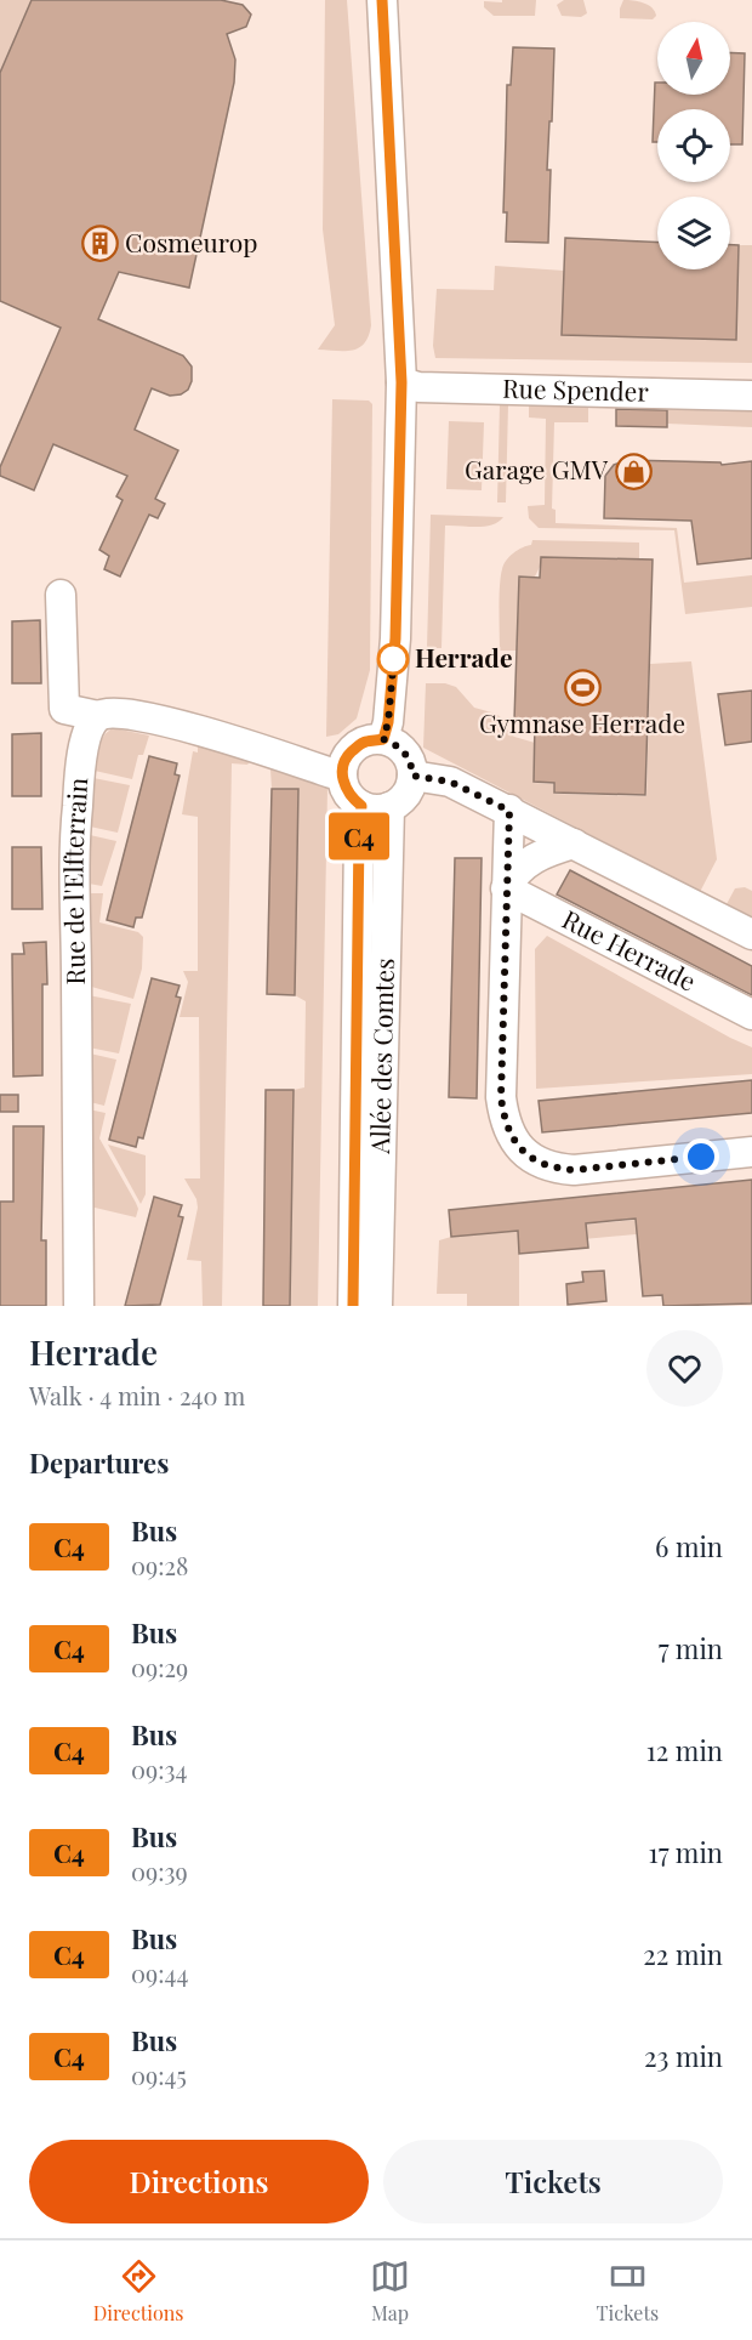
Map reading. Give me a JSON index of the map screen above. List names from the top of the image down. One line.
{"streets":{"street":["Rue Spender","Rue de l'Elfterrain","Rue Herrade","Allée des Comtes"]},"places":{"building":["Cosmeurop"],"shop":["Garage GMV"],"other":["Herrade"],"sports":["Gymnase Herrade"]},"lines":["bus line C4"],"north":"top","page":{"on_map":"C4","heading":[["Herrade","Walk · 4 min · 240 m"],"Departures"],"list":[{"mark":"C4","name":"Bus","note":"09:28","value":"6 min"},{"mark":"C4","name":"Bus","note":"09:29","value":"7 min"},{"mark":"C4","name":"Bus","note":"09:34","value":"12 min"},{"mark":"C4","name":"Bus","note":"09:39","value":"17 min"},{"mark":"C4","name":"Bus","note":"09:44","value":"22 min"},{"mark":"C4","name":"Bus","note":"09:45","value":"23 min"}],"buttons":["Directions","Tickets"],"tabs":["Directions","Map","Tickets"]}}
